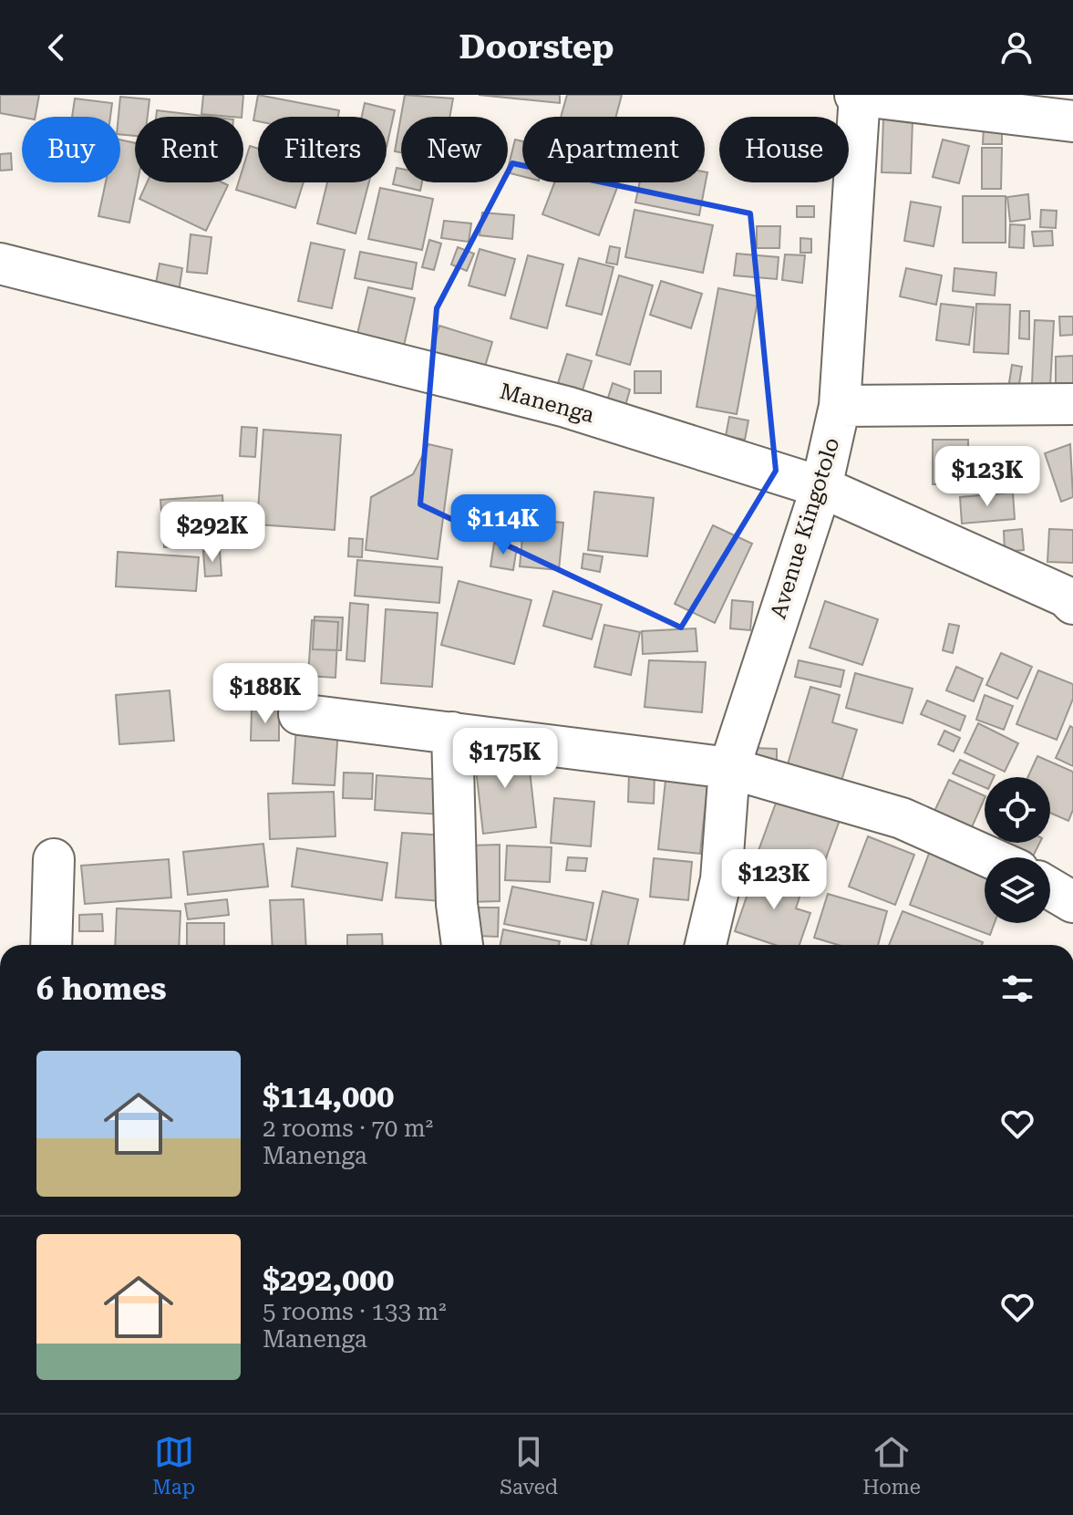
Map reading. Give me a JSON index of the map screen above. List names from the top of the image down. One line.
{"streets":{"main road":["Manenga","Avenue Kingotolo"]},"crossings":[["Manenga","Avenue Kingotolo"]],"page":{"header":"Doorstep","chip":["Buy","Rent","Filters","New","Apartment","House"],"price":["$123K","$114K","$292K","$188K","$175K","$123K"],"heading":"6 homes","list":[{"name":"$114,000","note":"2 rooms · 70 m² · Manenga"},{"name":"$292,000","note":"5 rooms · 133 m² · Manenga"}],"tabs":["Map","Saved","Home"]}}
